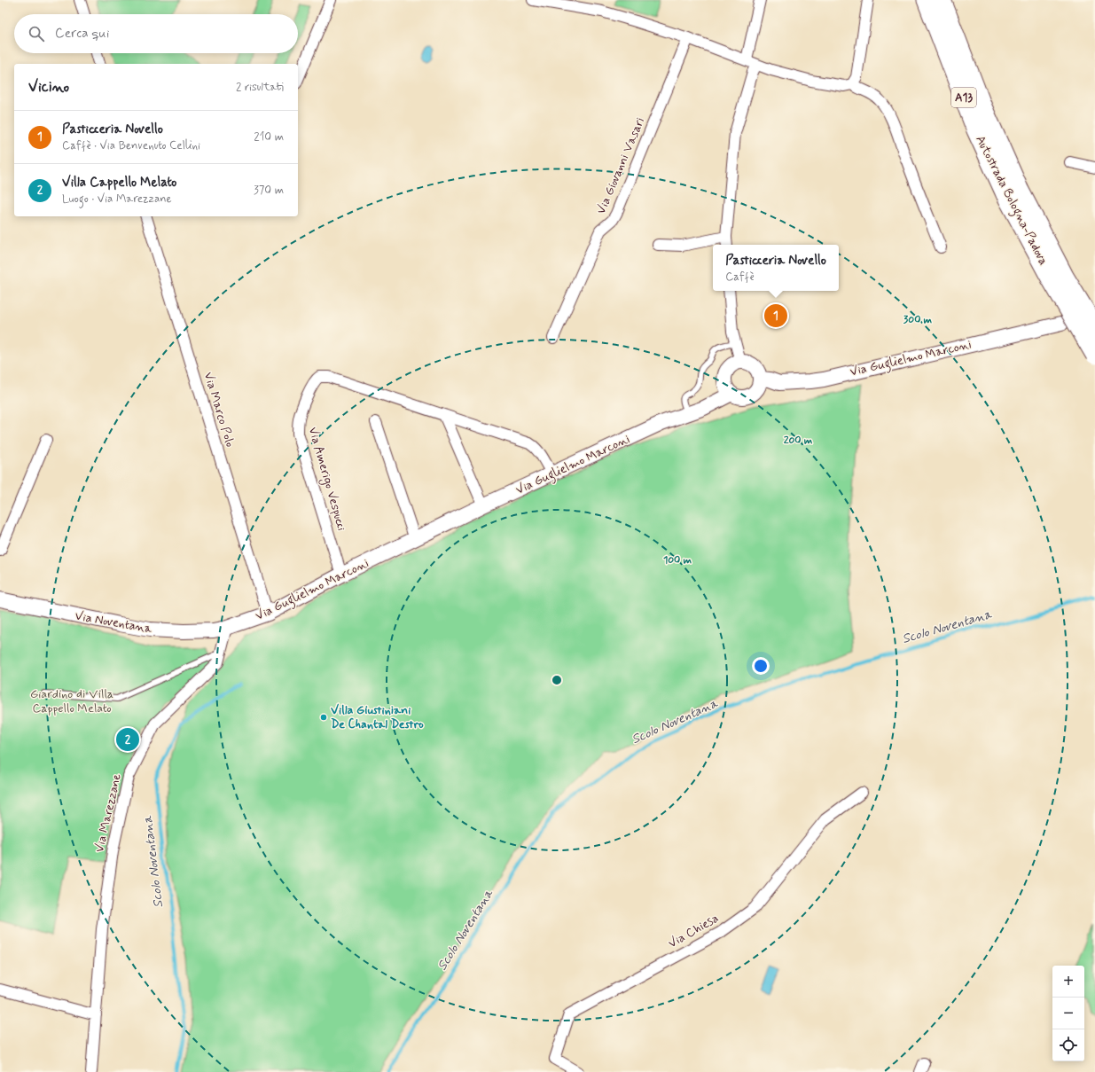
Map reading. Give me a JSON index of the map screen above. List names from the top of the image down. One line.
{"streets":{"highway":["A13","Autostrada Bologna-Padova"],"street":["Via Giovanni Vasari","Via Guglielmo Marconi","Via Marco Polo","Via Amerigo Vespucci","Via Noventana","Via Marezzane","Via Chiesa"]},"crossings":[["Via Guglielmo Marconi","Via Marco Polo"],["Via Guglielmo Marconi","Via Amerigo Vespucci"],["Via Guglielmo Marconi","Via Noventana"],["Via Guglielmo Marconi","Via Marezzane"],["Via Noventana","Via Marezzane"]],"water":["Scolo Noventana"],"parks":["Giardino di Villa Cappello Melato"],"places":["Villa Giustiniani De Chantal Destro"],"page":{"search":"Cerca qui","heading":["Vicino","2 risultati"],"list":[{"mark":"1","name":"Pasticceria Novello","note":"Caffè · Via Benvenuto Cellini","value":"210 m"},{"mark":"2","name":"Villa Cappello Melato","note":"Luogo · Via Marezzane","value":"370 m"}],"popup":["Pasticceria Novello","Caffè"],"pins":["1","2"],"map_buttons":["+","−"]},"rings":["300 m","200 m","100 m"]}
